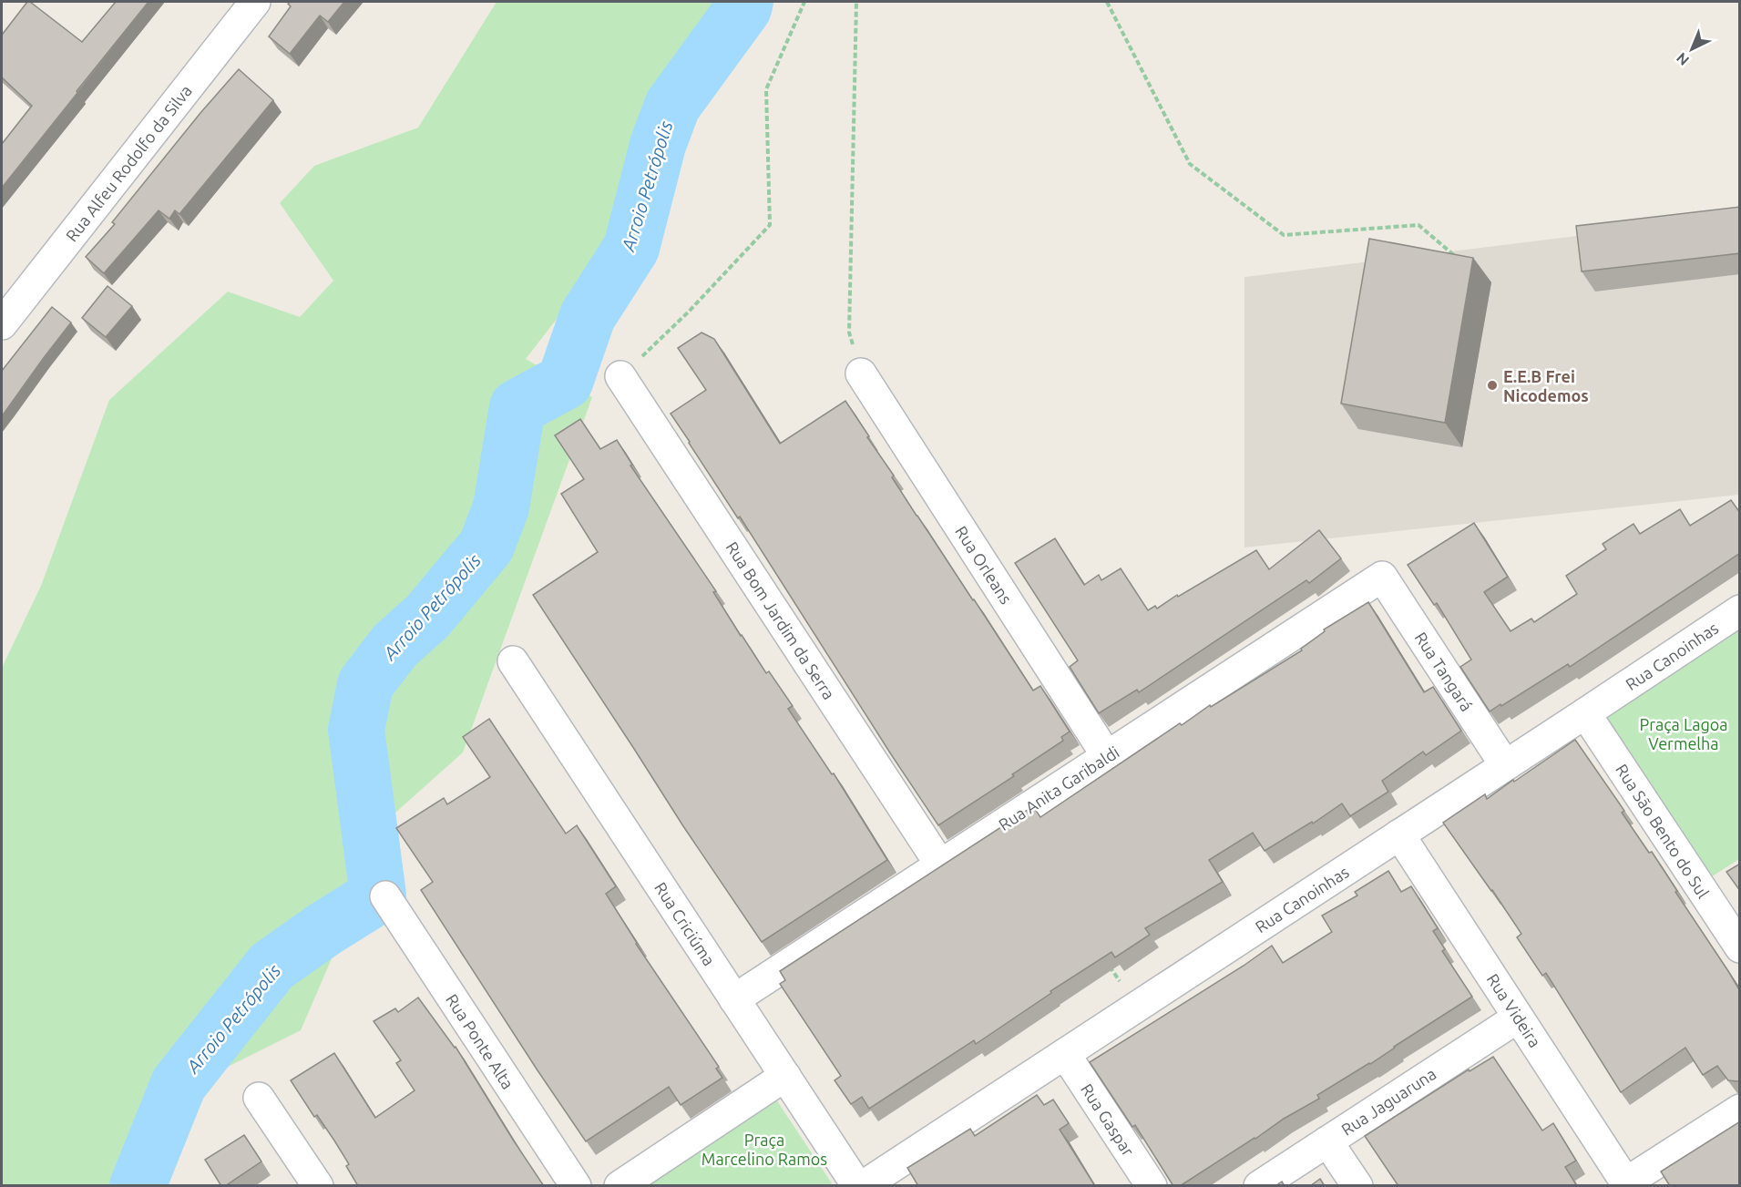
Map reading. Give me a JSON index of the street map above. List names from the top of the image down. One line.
{"streets":{"street":["Rua Alfeu Rodolfo da Silva","Rua Orleans","Rua Bom Jardim da Serra","Rua Canoinhas","Rua Tangará","Rua Anita Garibaldi","Rua São Bento do Sul","Rua Criciúma","Rua Videira","Rua Ponte Alta","Rua Jaguaruna","Rua Gaspar"]},"crossings":[["Rua Orleans","Rua Anita Garibaldi"],["Rua Bom Jardim da Serra","Rua Anita Garibaldi"],["Rua Canoinhas","Rua Tangará"],["Rua Canoinhas","Rua São Bento do Sul"],["Rua Canoinhas","Rua Videira"],["Rua Canoinhas","Rua Gaspar"],["Rua Tangará","Rua Anita Garibaldi"],["Rua Anita Garibaldi","Rua Criciúma"],["Rua Videira","Rua Jaguaruna"]],"water":["Arroio Petrópolis"],"parks":["Praça Lagoa Vermelha","Praça Marcelino Ramos"],"places":["E.E.B Frei Nicodemos"],"north":"bottom left"}
